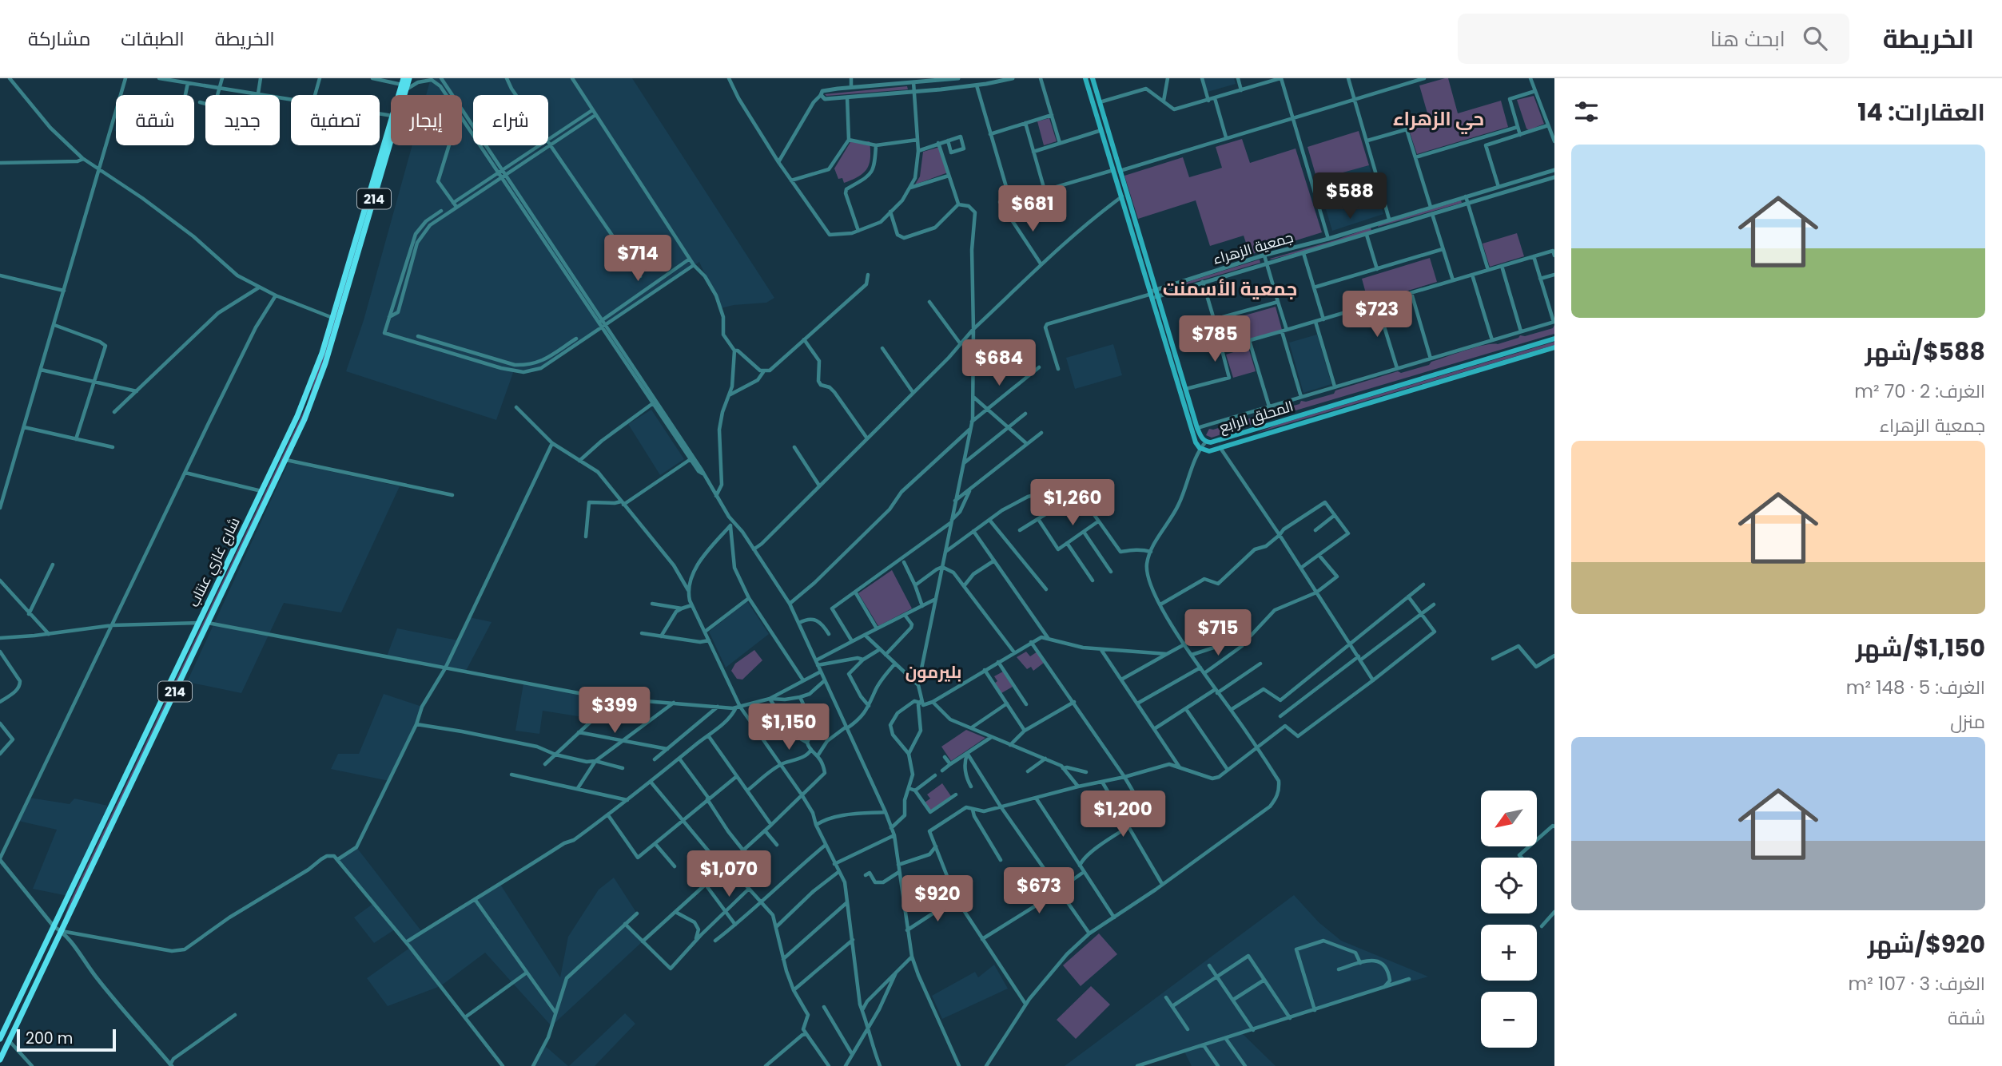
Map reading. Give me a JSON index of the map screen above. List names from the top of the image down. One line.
{"streets":{"highway":["214","شارع غازي عنتاب"],"main road":["المحلق الرابع"],"street":["جمعية الزهراء"]},"crossings":[["214","شارع غازي عنتاب"],["جمعية الزهراء","المحلق الرابع"]],"districts":["حي الزهراء","جمعية الأسمنت","بليرمون"],"scale_bar":"200 m","north":"bottom left","page":{"header":"الخريطة","search":"ابحث هنا","nav":["الخريطة","الطبقات","مشاركة"],"heading":"العقارات: 14","chip":["شراء","إيجار","تصفية","جديد","شقة"],"list":[{"name":"$588/شهر","note":"الغرف: 2 · 70 m² · جمعية الزهراء"},{"name":"$1,150/شهر","note":"الغرف: 5 · 148 m² · منزل"},{"name":"$920/شهر","note":"الغرف: 3 · 107 m² · شقة"}],"price":["$588","$681","$714","$723","$785","$684","$1,260","$715","$399","$1,150","$1,200","$1,070","$673","$920"],"map_buttons":["+","−"],"scale":"200 m"}}
